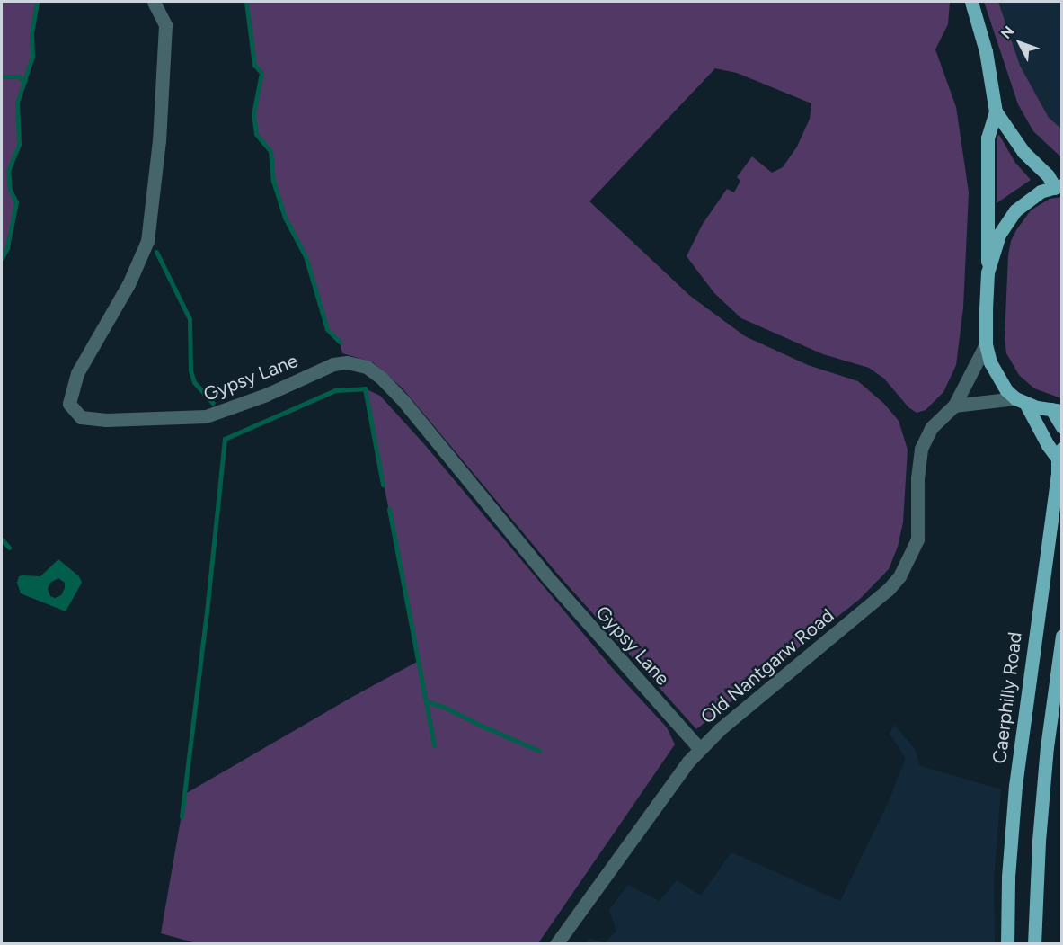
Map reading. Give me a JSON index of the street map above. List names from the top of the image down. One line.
{"streets":{"main road":["Caerphilly Road"],"street":["Gypsy Lane","Old Nantgarw Road"]},"crossings":[["Gypsy Lane","Old Nantgarw Road"],["Old Nantgarw Road","Caerphilly Road"]],"north":"top left"}
